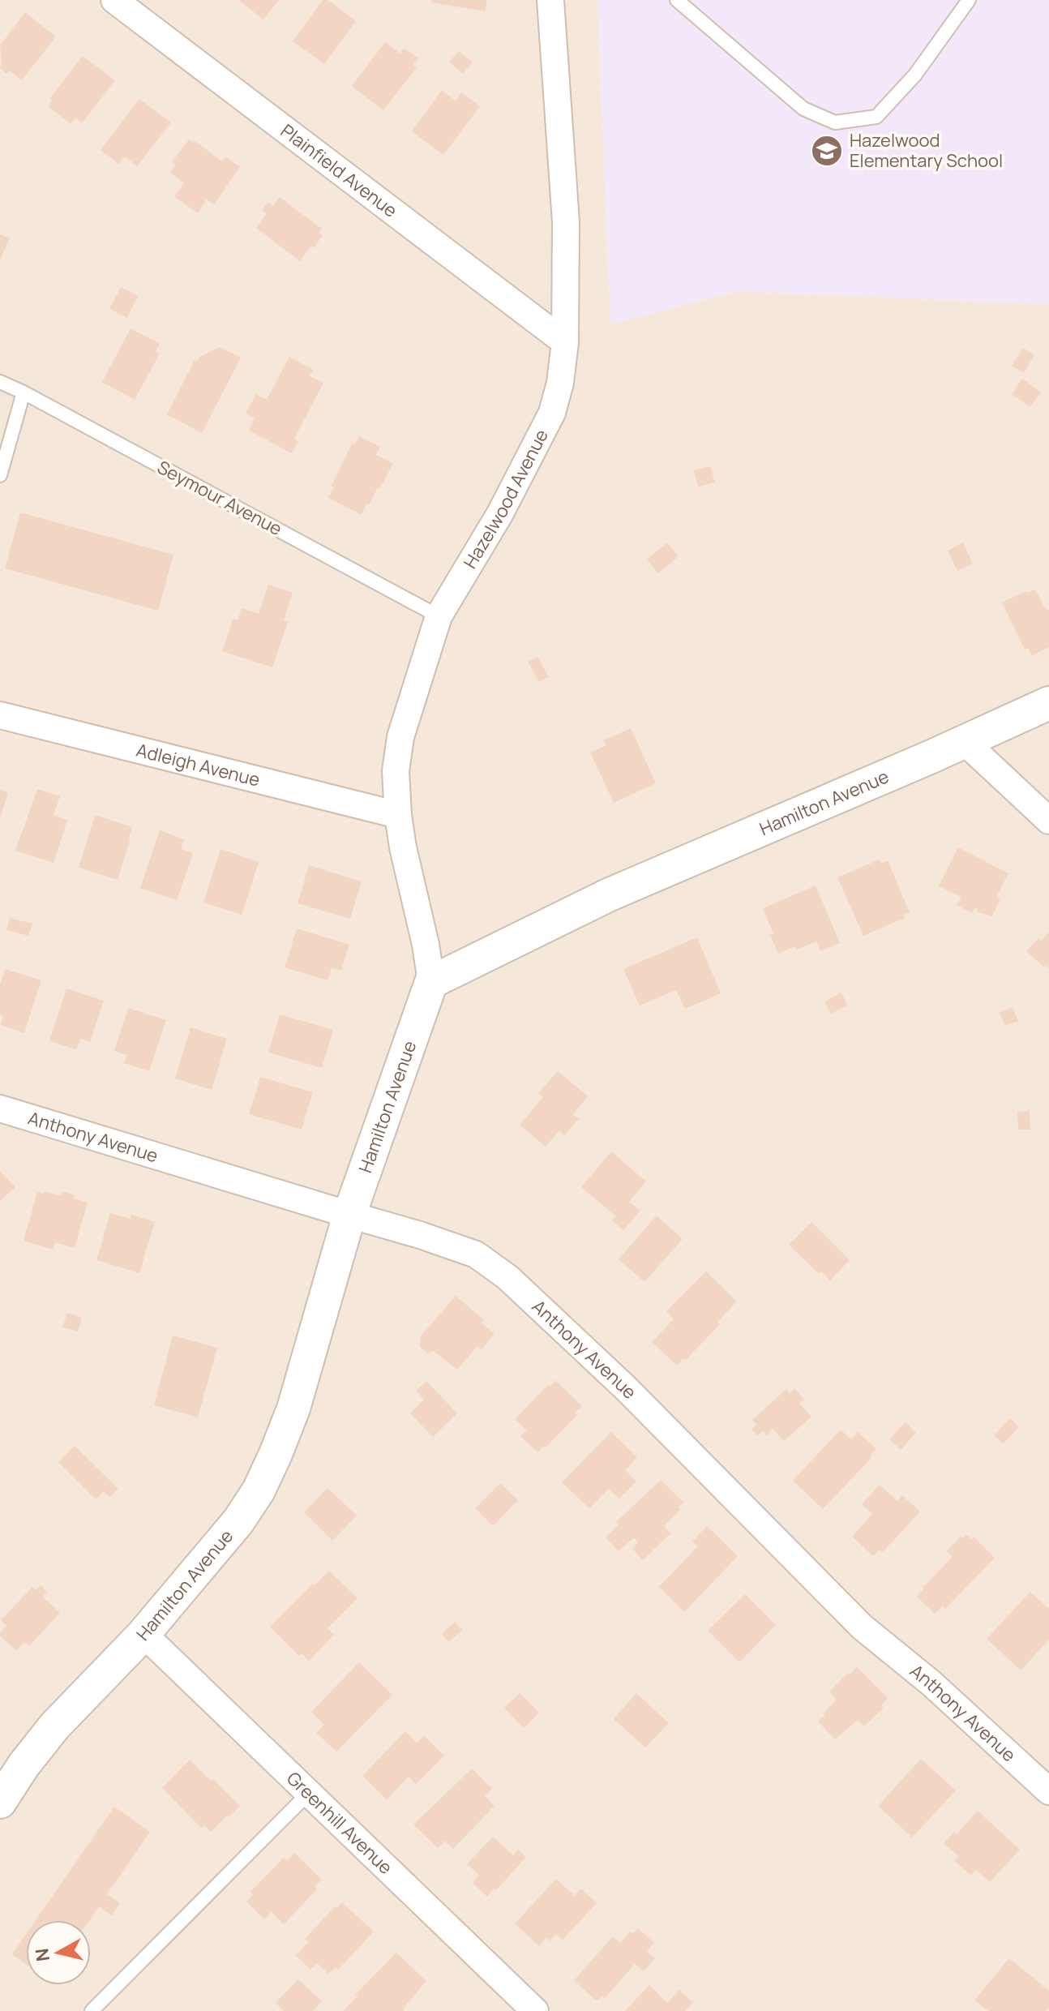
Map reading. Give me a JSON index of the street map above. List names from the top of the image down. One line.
{"streets":{"street":["Plainfield Avenue","Hazelwood Avenue","Adleigh Avenue","Hamilton Avenue","Anthony Avenue","Greenhill Avenue"],"lane":["Seymour Avenue"]},"crossings":[["Plainfield Avenue","Hazelwood Avenue"],["Seymour Avenue","Hazelwood Avenue"],["Hazelwood Avenue","Adleigh Avenue"],["Hazelwood Avenue","Hamilton Avenue"],["Hamilton Avenue","Anthony Avenue"],["Hamilton Avenue","Greenhill Avenue"]],"places":{"school or university":["Hazelwood Elementary School"]},"north":"left"}
